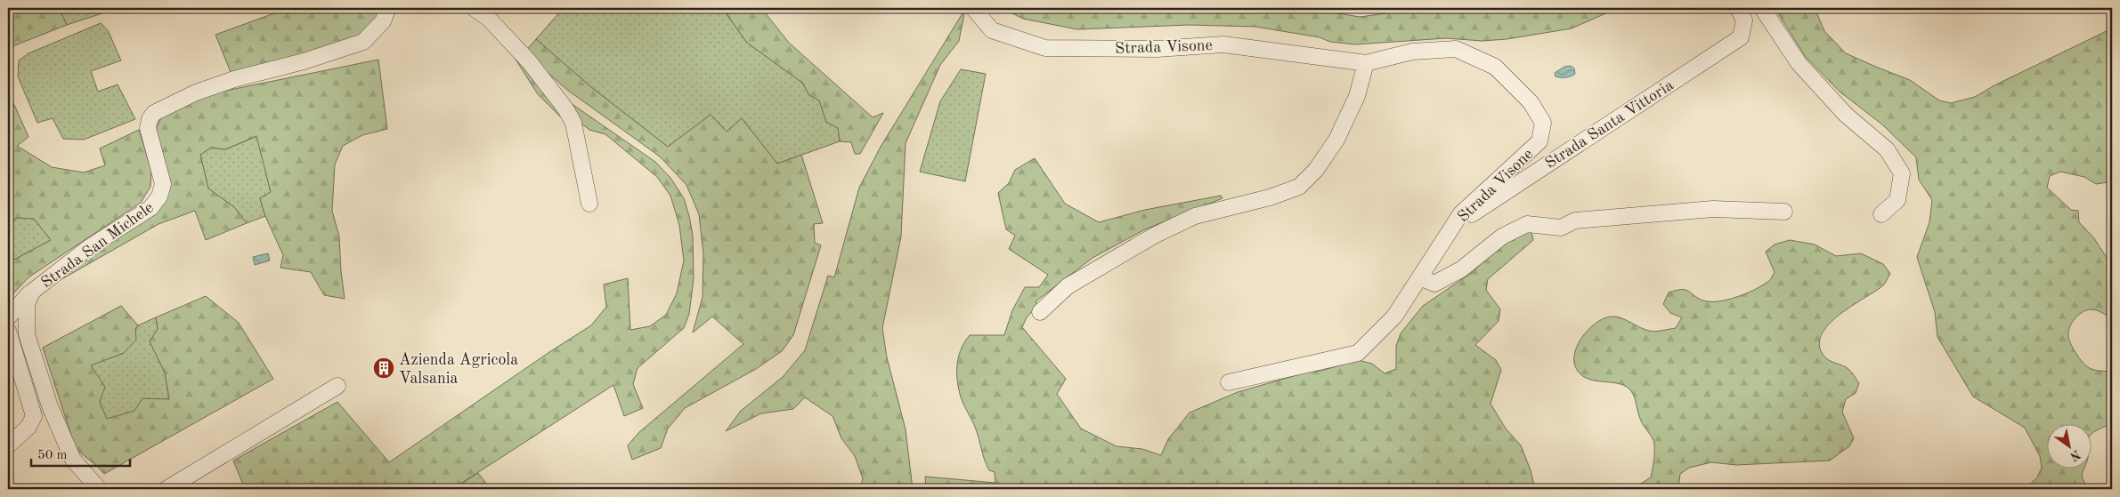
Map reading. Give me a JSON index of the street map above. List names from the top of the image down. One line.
{"streets":{"street":["Strada Visone","Strada Santa Vittoria","Strada San Michele"]},"crossings":[["Strada Visone","Strada Santa Vittoria"]],"places":{"building":["Azienda Agricola Valsania"]},"scale_bar":"50 m","north":"bottom right"}
